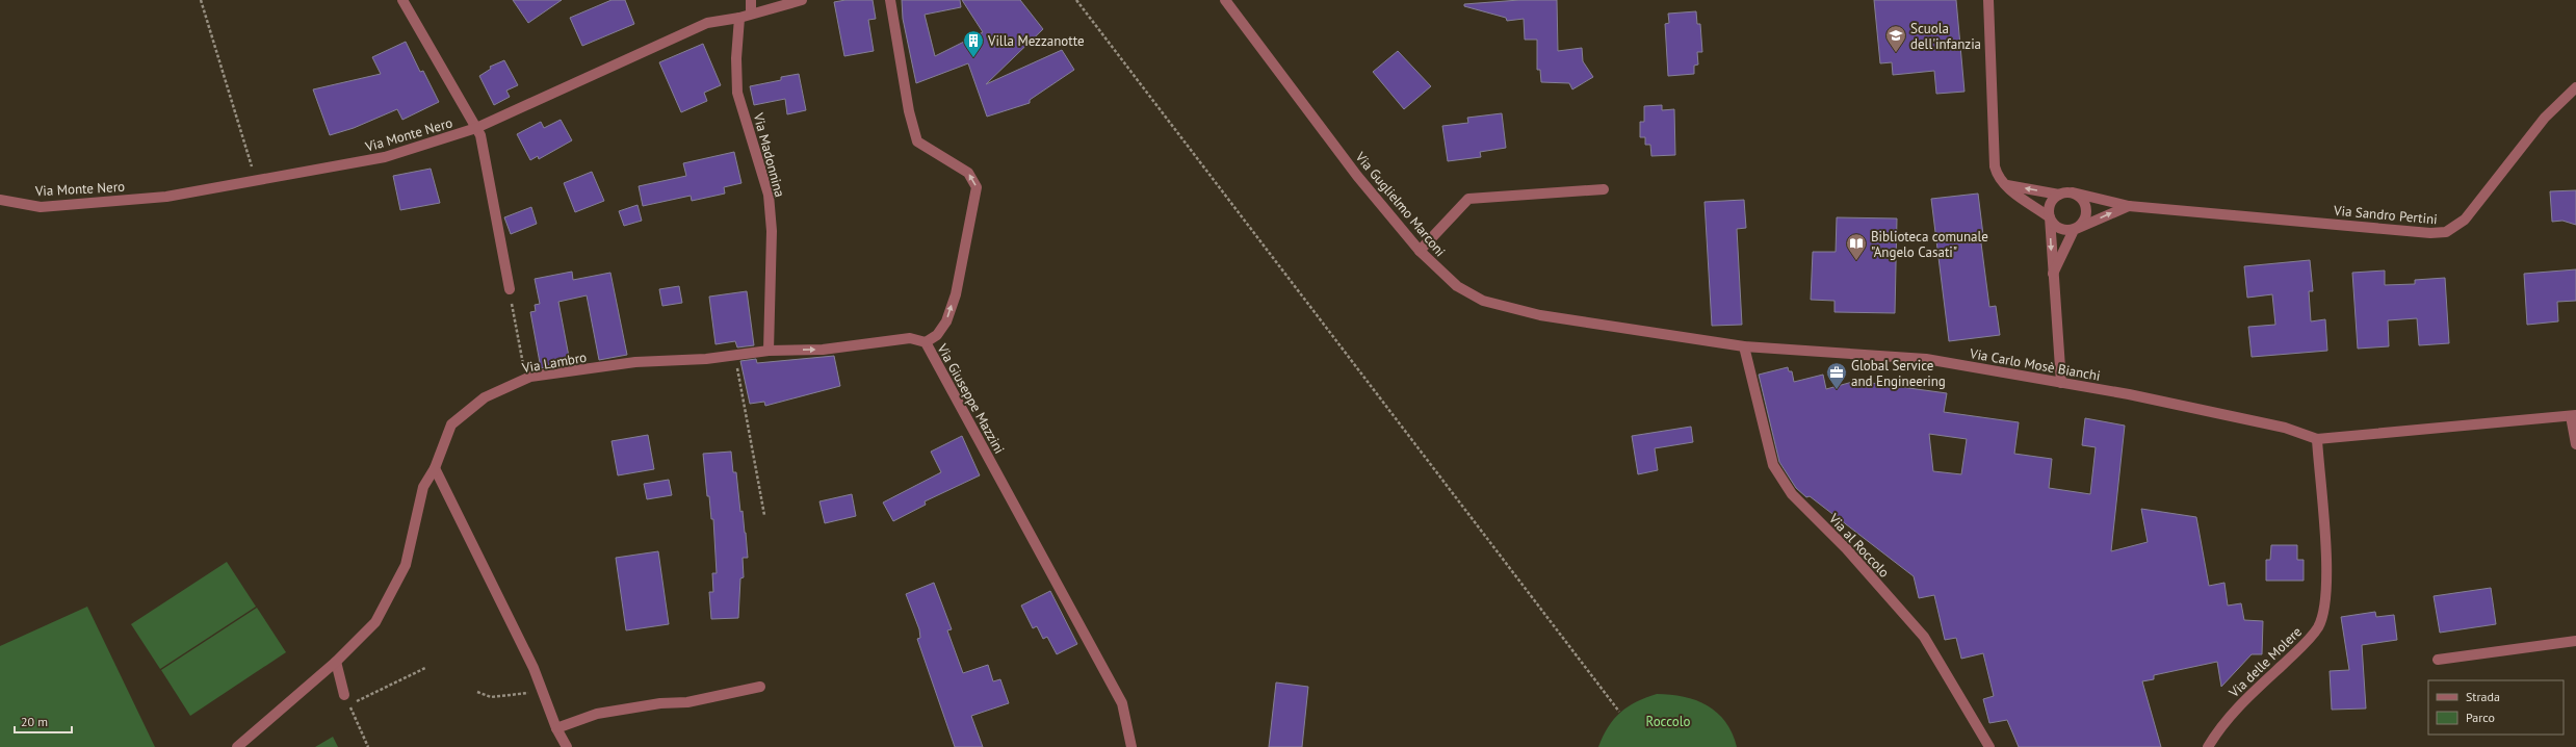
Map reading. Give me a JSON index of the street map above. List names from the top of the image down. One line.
{"streets":{"street":["Via Monte Nero","Via Madonnina","Via Guglielmo Marconi","Via Sandro Pertini","Via Lambro","Via Carlo Mosè Bianchi","Via Giuseppe Mazzini","Via al Roccolo","Via delle Molere"]},"crossings":[["Via Monte Nero","Via Madonnina"],["Via Madonnina","Via Lambro"],["Via Guglielmo Marconi","Via Carlo Mosè Bianchi"],["Via Guglielmo Marconi","Via al Roccolo"],["Via Lambro","Via Giuseppe Mazzini"],["Via Carlo Mosè Bianchi","Via al Roccolo"],["Via Carlo Mosè Bianchi","Via delle Molere"]],"one_way":["Via Giuseppe Mazzini"],"parks":["Roccolo"],"places":{"school or university":["Scuola dell'infanzia"],"building":["Villa Mezzanotte"],"library":["Biblioteca comunale \"Angelo Casati\""],"office":["Global Service and Engineering"]},"legend":["Strada","Parco"],"scale_bar":"20 m"}
